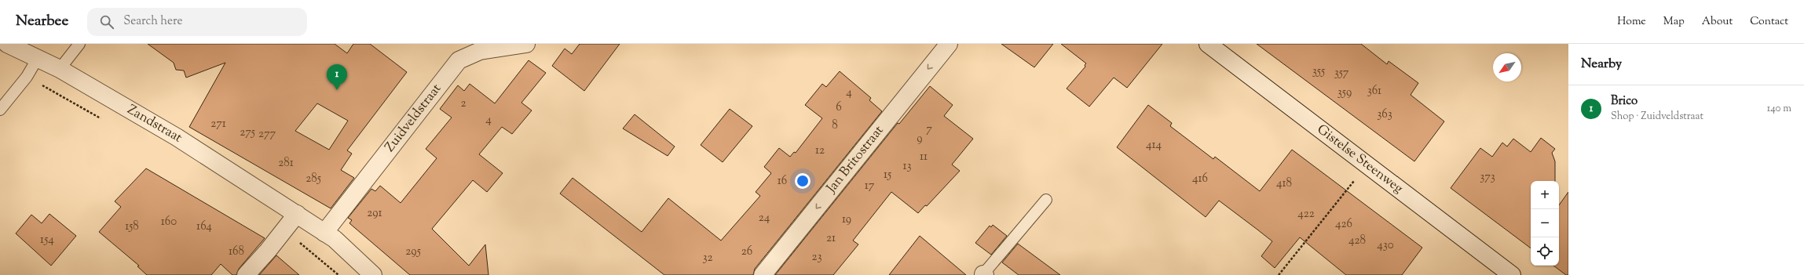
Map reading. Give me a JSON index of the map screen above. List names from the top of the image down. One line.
{"streets":{"street":["Zuidveldstraat","Zandstraat","Gistelse Steenweg","Jan Britostraat"]},"crossings":[["Zuidveldstraat","Zandstraat"]],"one_way":["Jan Britostraat"],"house_numbers":["355","357","361","4","359","2","6","363","4","271","8","7","275","277","9","414","12","11","281","13","15","373","285","416","16","418","17","291","422","24","19","160","426","158","164","21","154","428","430","168","295","26","23","32"],"north":"bottom left","page":{"header":"Nearbee","search":"Search here","nav":["Home","Map","About","Contact"],"heading":"Nearby","pins":"1","list":[{"mark":"1","name":"Brico","note":"Shop · Zuidveldstraat","value":"140 m"}],"map_buttons":["+","−"]}}
